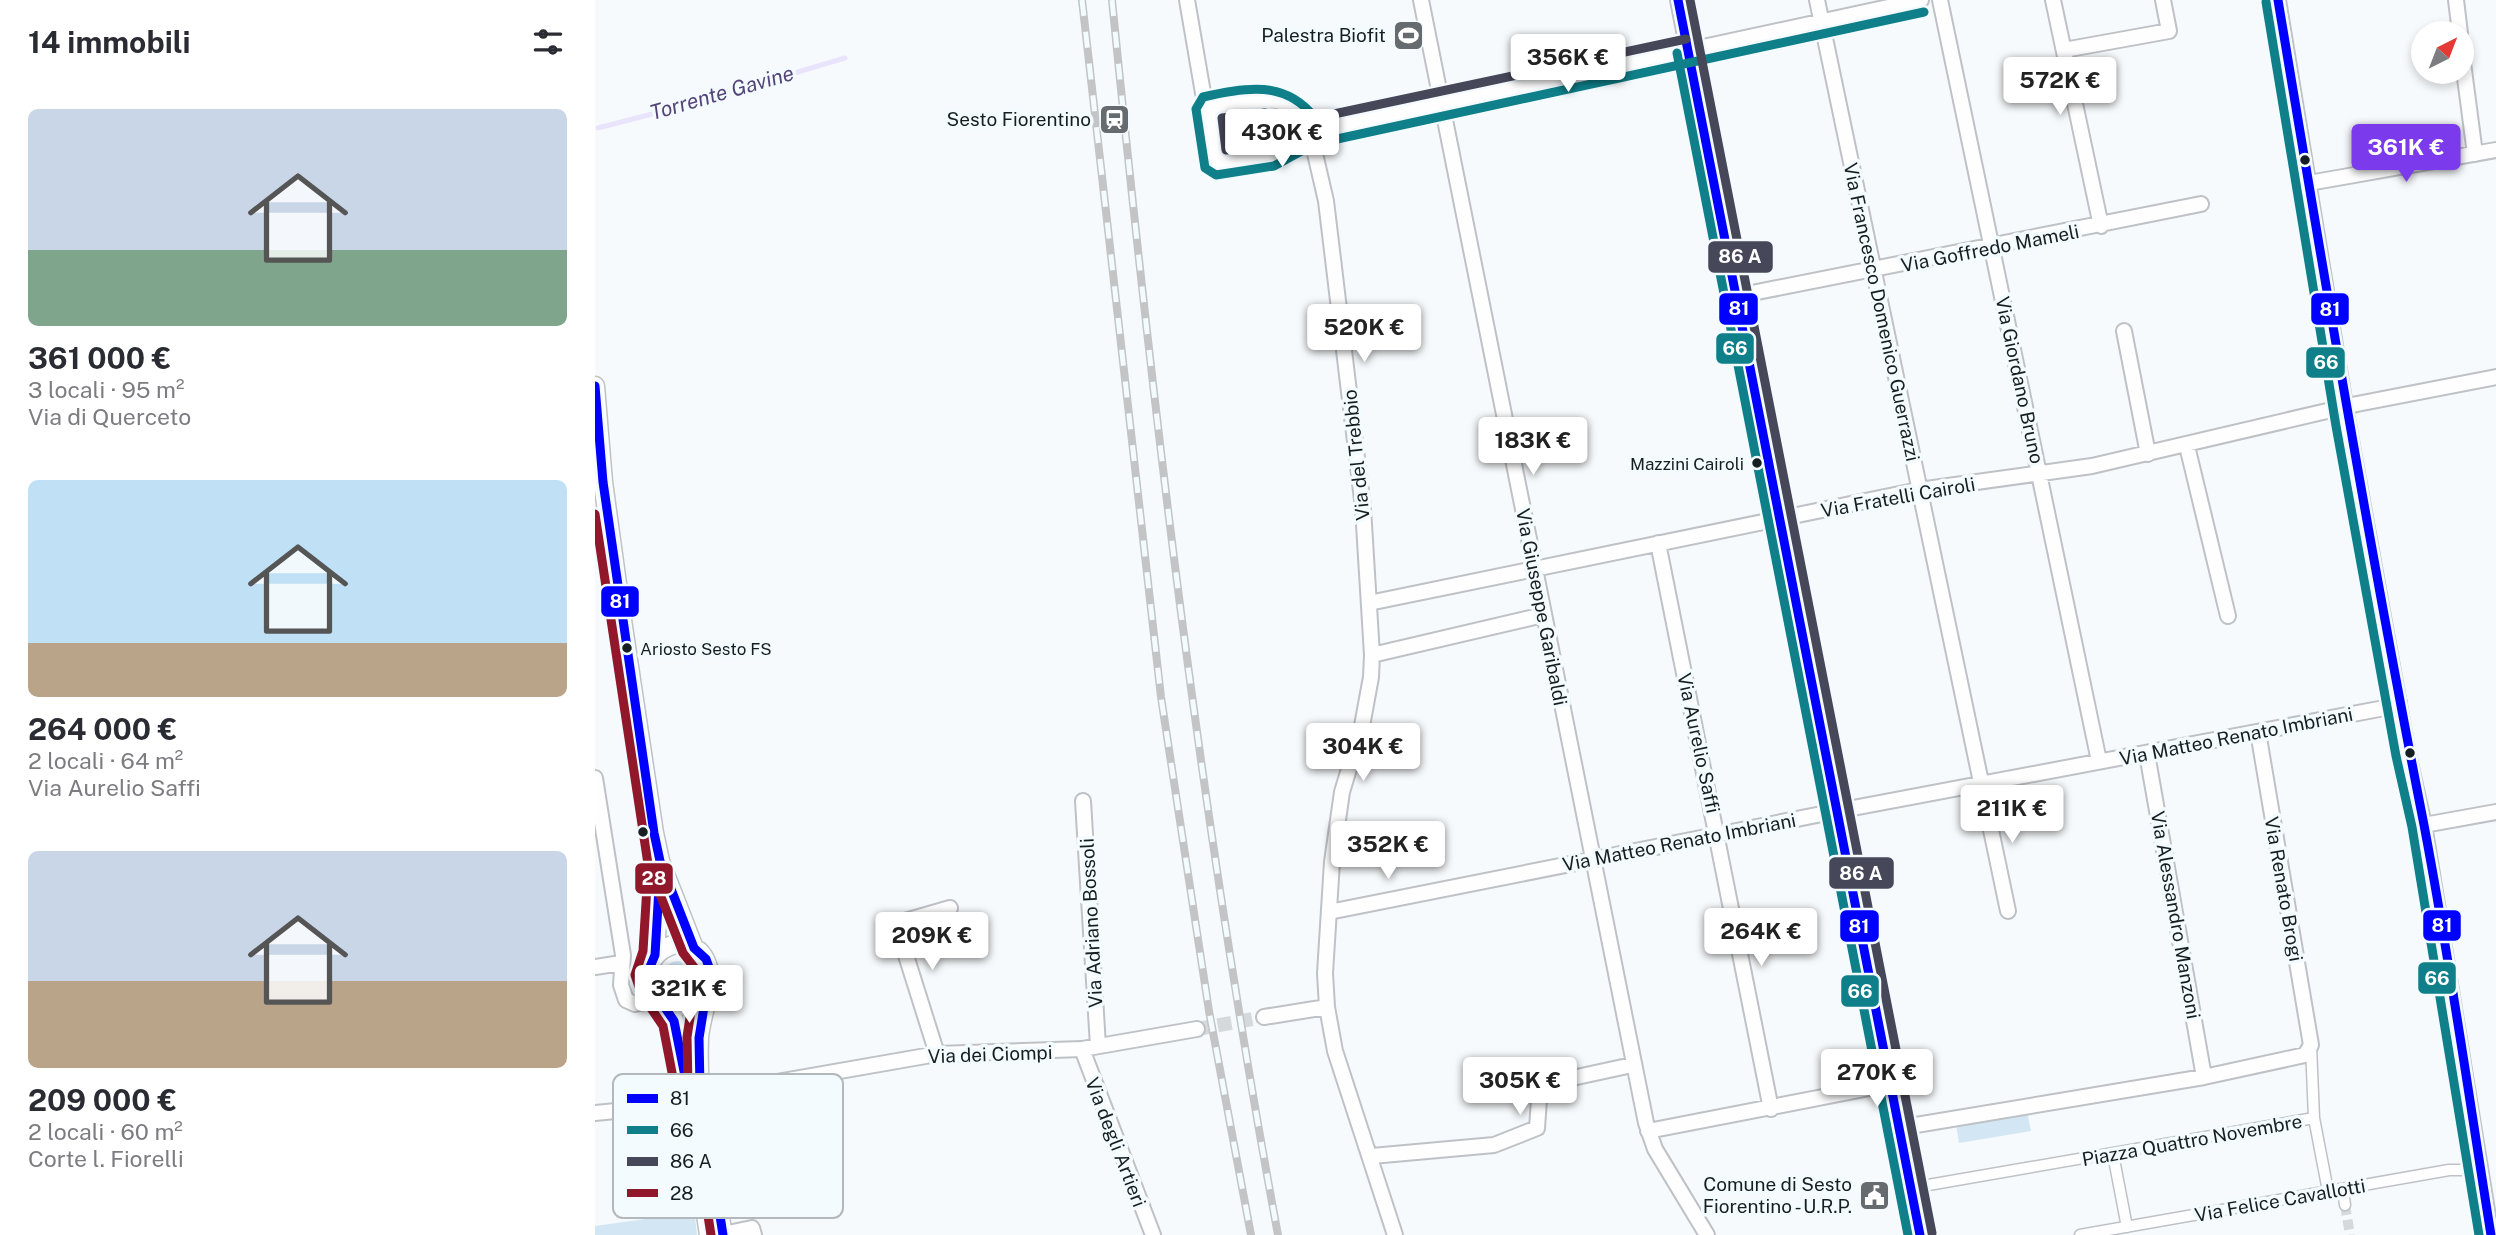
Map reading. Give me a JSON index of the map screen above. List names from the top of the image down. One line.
{"streets":{"street":["Via Goffredo Mameli","Via Francesco Domenico Guerrazzi","Via Giordano Bruno","Via del Trebbio","Via Fratelli Cairoli","Via Giuseppe Garibaldi","Via Matteo Renato Imbriani","Via Aurelio Saffi","Via Renato Brogi","Via Alessandro Manzoni","Via Adriano Bossoli","Via dei Ciompi","Piazza Quattro Novembre","Via degli Artieri","Via Felice Cavallotti"]},"crossings":[["Via Goffredo Mameli","Via Francesco Domenico Guerrazzi"],["Via Goffredo Mameli","Via Giordano Bruno"],["Via Francesco Domenico Guerrazzi","Via Fratelli Cairoli"],["Via Francesco Domenico Guerrazzi","Via Matteo Renato Imbriani"],["Via Giordano Bruno","Via Fratelli Cairoli"],["Via Giordano Bruno","Via Matteo Renato Imbriani"],["Via del Trebbio","Via Fratelli Cairoli"],["Via del Trebbio","Via Matteo Renato Imbriani"],["Via Fratelli Cairoli","Via Giuseppe Garibaldi"],["Via Fratelli Cairoli","Via Aurelio Saffi"],["Via Giuseppe Garibaldi","Via Matteo Renato Imbriani"],["Via Matteo Renato Imbriani","Via Aurelio Saffi"],["Via Matteo Renato Imbriani","Via Renato Brogi"],["Via Matteo Renato Imbriani","Via Alessandro Manzoni"],["Via Renato Brogi","Piazza Quattro Novembre"],["Via Adriano Bossoli","Via dei Ciompi"],["Via dei Ciompi","Via degli Artieri"]],"water":["Torrente Gavine"],"places":{"sports":["Palestra Biofit"],"station":["Sesto Fiorentino"],"other":["Mazzini Cairoli","Ariosto Sesto FS"],"public building":["Comune di Sesto Fiorentino - U.R.P."]},"lines":["transit line 81","transit line 66","transit line 28"],"legend":["81","66","86 A","28"],"north":"top right","page":{"heading":"14 immobili","price":["356K €","572K €","430K €","361K €","520K €","183K €","304K €","211K €","352K €","264K €","209K €","321K €","270K €","305K €"],"list":[{"name":"361 000 €","note":"3 locali · 95 m² · Via di Querceto"},{"name":"264 000 €","note":"2 locali · 64 m² · Via Aurelio Saffi"},{"name":"209 000 €","note":"2 locali · 60 m² · Corte l. Fiorelli"}]}}
